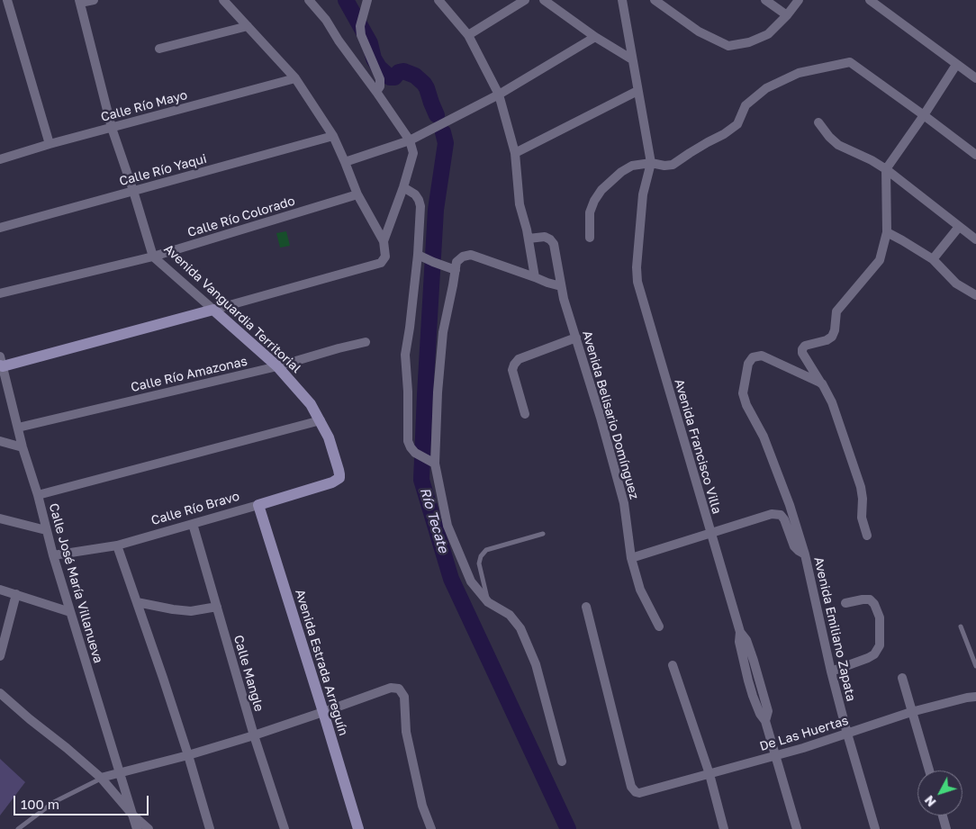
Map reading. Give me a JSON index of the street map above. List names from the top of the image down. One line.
{"streets":{"street":["Calle Río Mayo","Calle Río Yaqui","Calle Río Colorado","Avenida Vanguardia Territorial","Calle Río Amazonas","Avenida Belisario Domínguez","Avenida Francisco Villa","Calle Río Bravo","Calle José María Villanueva","Avenida Emiliano Zapata","Avenida Estrada Arreguín","Calle Mangle","De Las Huertas"]},"crossings":[["Calle Río Mayo","Avenida Vanguardia Territorial"],["Calle Río Yaqui","Avenida Vanguardia Territorial"],["Calle Río Colorado","Avenida Vanguardia Territorial"],["Avenida Vanguardia Territorial","Calle Río Amazonas"],["Avenida Vanguardia Territorial","Calle Río Bravo"],["Calle Río Amazonas","Calle José María Villanueva"],["Avenida Francisco Villa","De Las Huertas"],["Calle Río Bravo","Calle José María Villanueva"],["Calle Río Bravo","Avenida Estrada Arreguín"],["Calle Río Bravo","Calle Mangle"],["Avenida Emiliano Zapata","De Las Huertas"]],"water":["Río Tecate"],"scale_bar":"100 m","north":"bottom left"}
